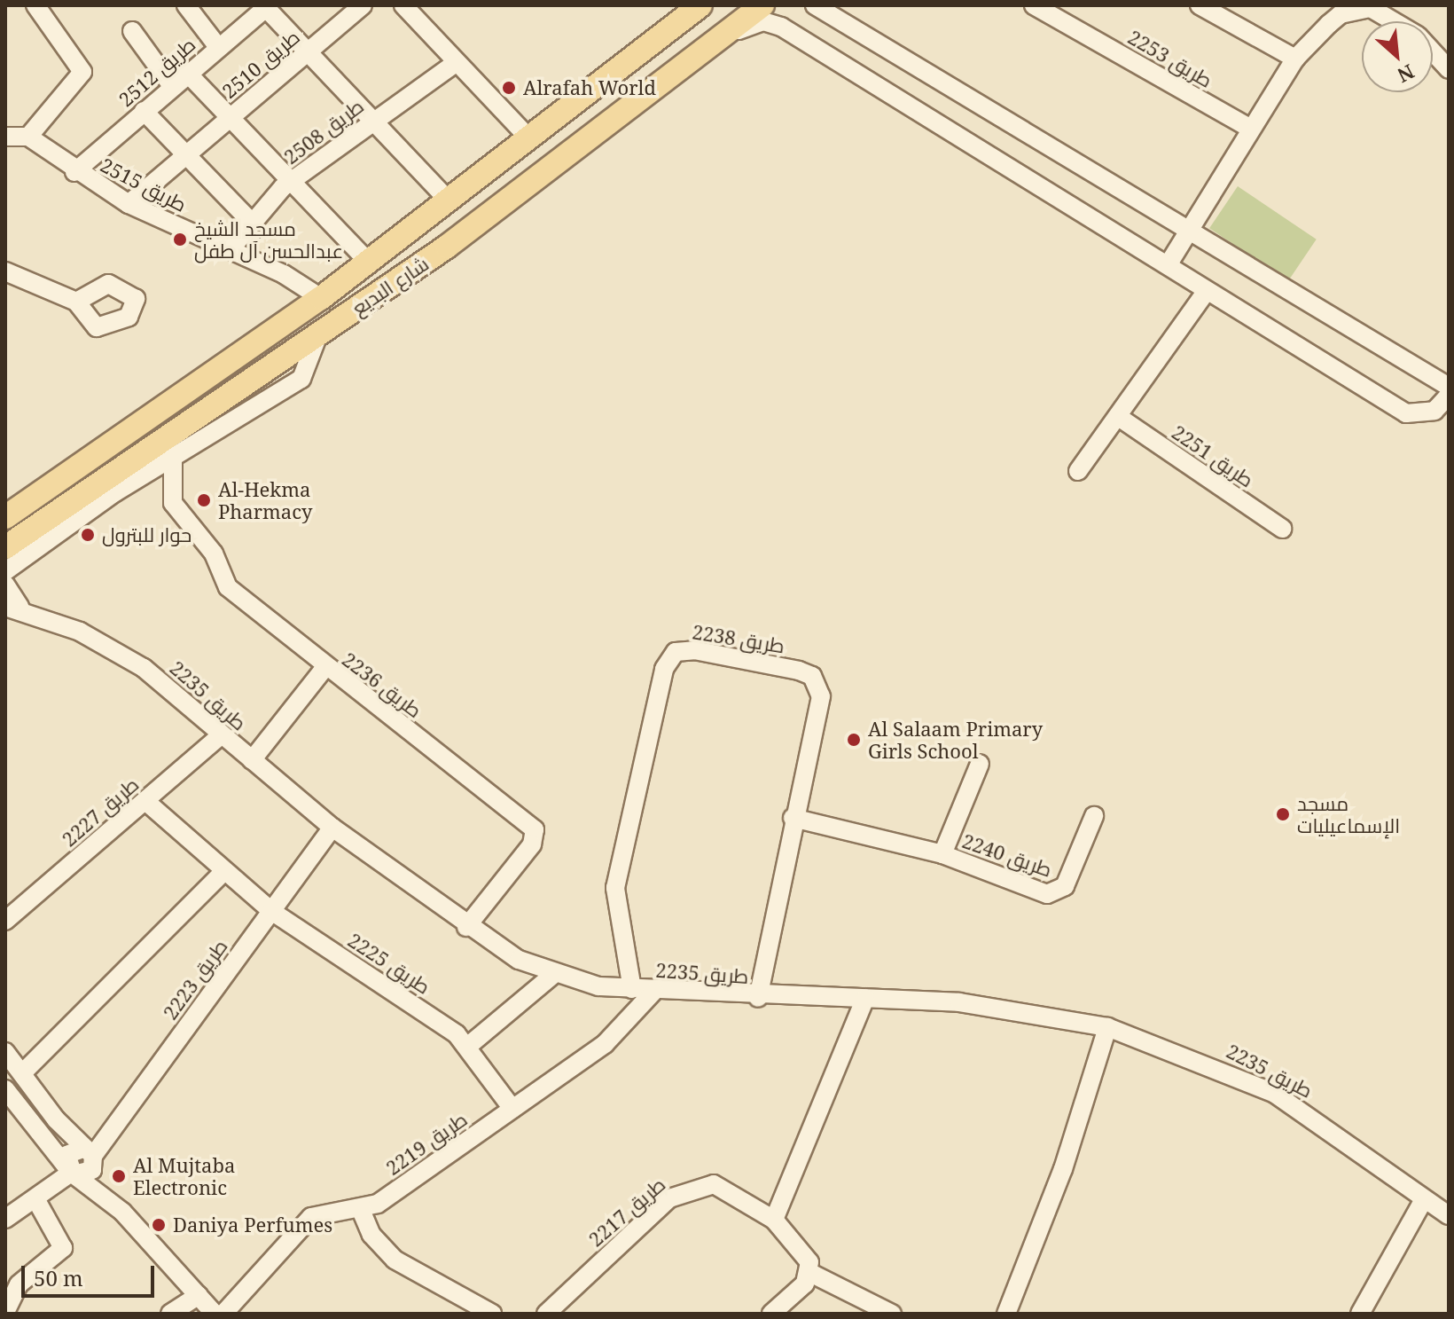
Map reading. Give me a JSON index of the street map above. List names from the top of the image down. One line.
{"streets":{"main road":["شارع البديع"],"street":["طريق 2253","طريق 2510","طريق 2512","طريق 2508","طريق 2515","طريق 2251","طريق 2238","طريق 2236","طريق 2235","طريق 2227","طريق 2240","طريق 2225","طريق 2223","طريق 2219","طريق 2217"]},"crossings":[["طريق 2510","طريق 2515"],["طريق 2512","طريق 2515"],["طريق 2508","طريق 2515"],["طريق 2515","شارع البديع"],["طريق 2238","طريق 2235"],["طريق 2238","طريق 2240"],["طريق 2236","طريق 2235"],["طريق 2235","طريق 2227"],["طريق 2235","طريق 2223"],["طريق 2235","طريق 2219"],["طريق 2227","طريق 2225"],["طريق 2225","طريق 2223"],["طريق 2225","طريق 2219"]],"places":["Alrafah World","مسجد الشيخ عبدالحسن آل طفل","Al-Hekma Pharmacy","حوار للبترول","Al Salaam Primary Girls School","مسجد الإسماعيليات","Al Mujtaba Electronic","Daniya Perfumes"],"scale_bar":"50 m","north":"bottom right"}
